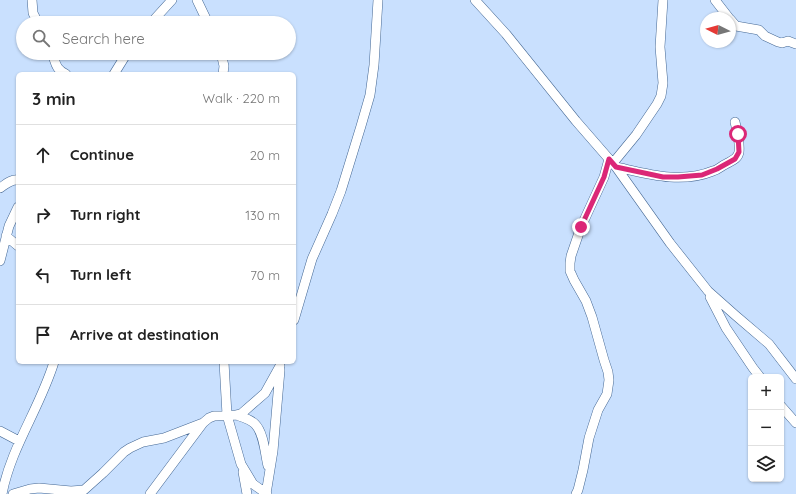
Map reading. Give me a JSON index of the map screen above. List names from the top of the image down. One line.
{"north":"left","page":{"search":"Search here","heading":["3 min","Walk · 220 m"],"list":[["Continue","20 m"],["Turn right","130 m"],["Turn left","70 m"],"Arrive at destination"],"map_buttons":["+","−"]}}
